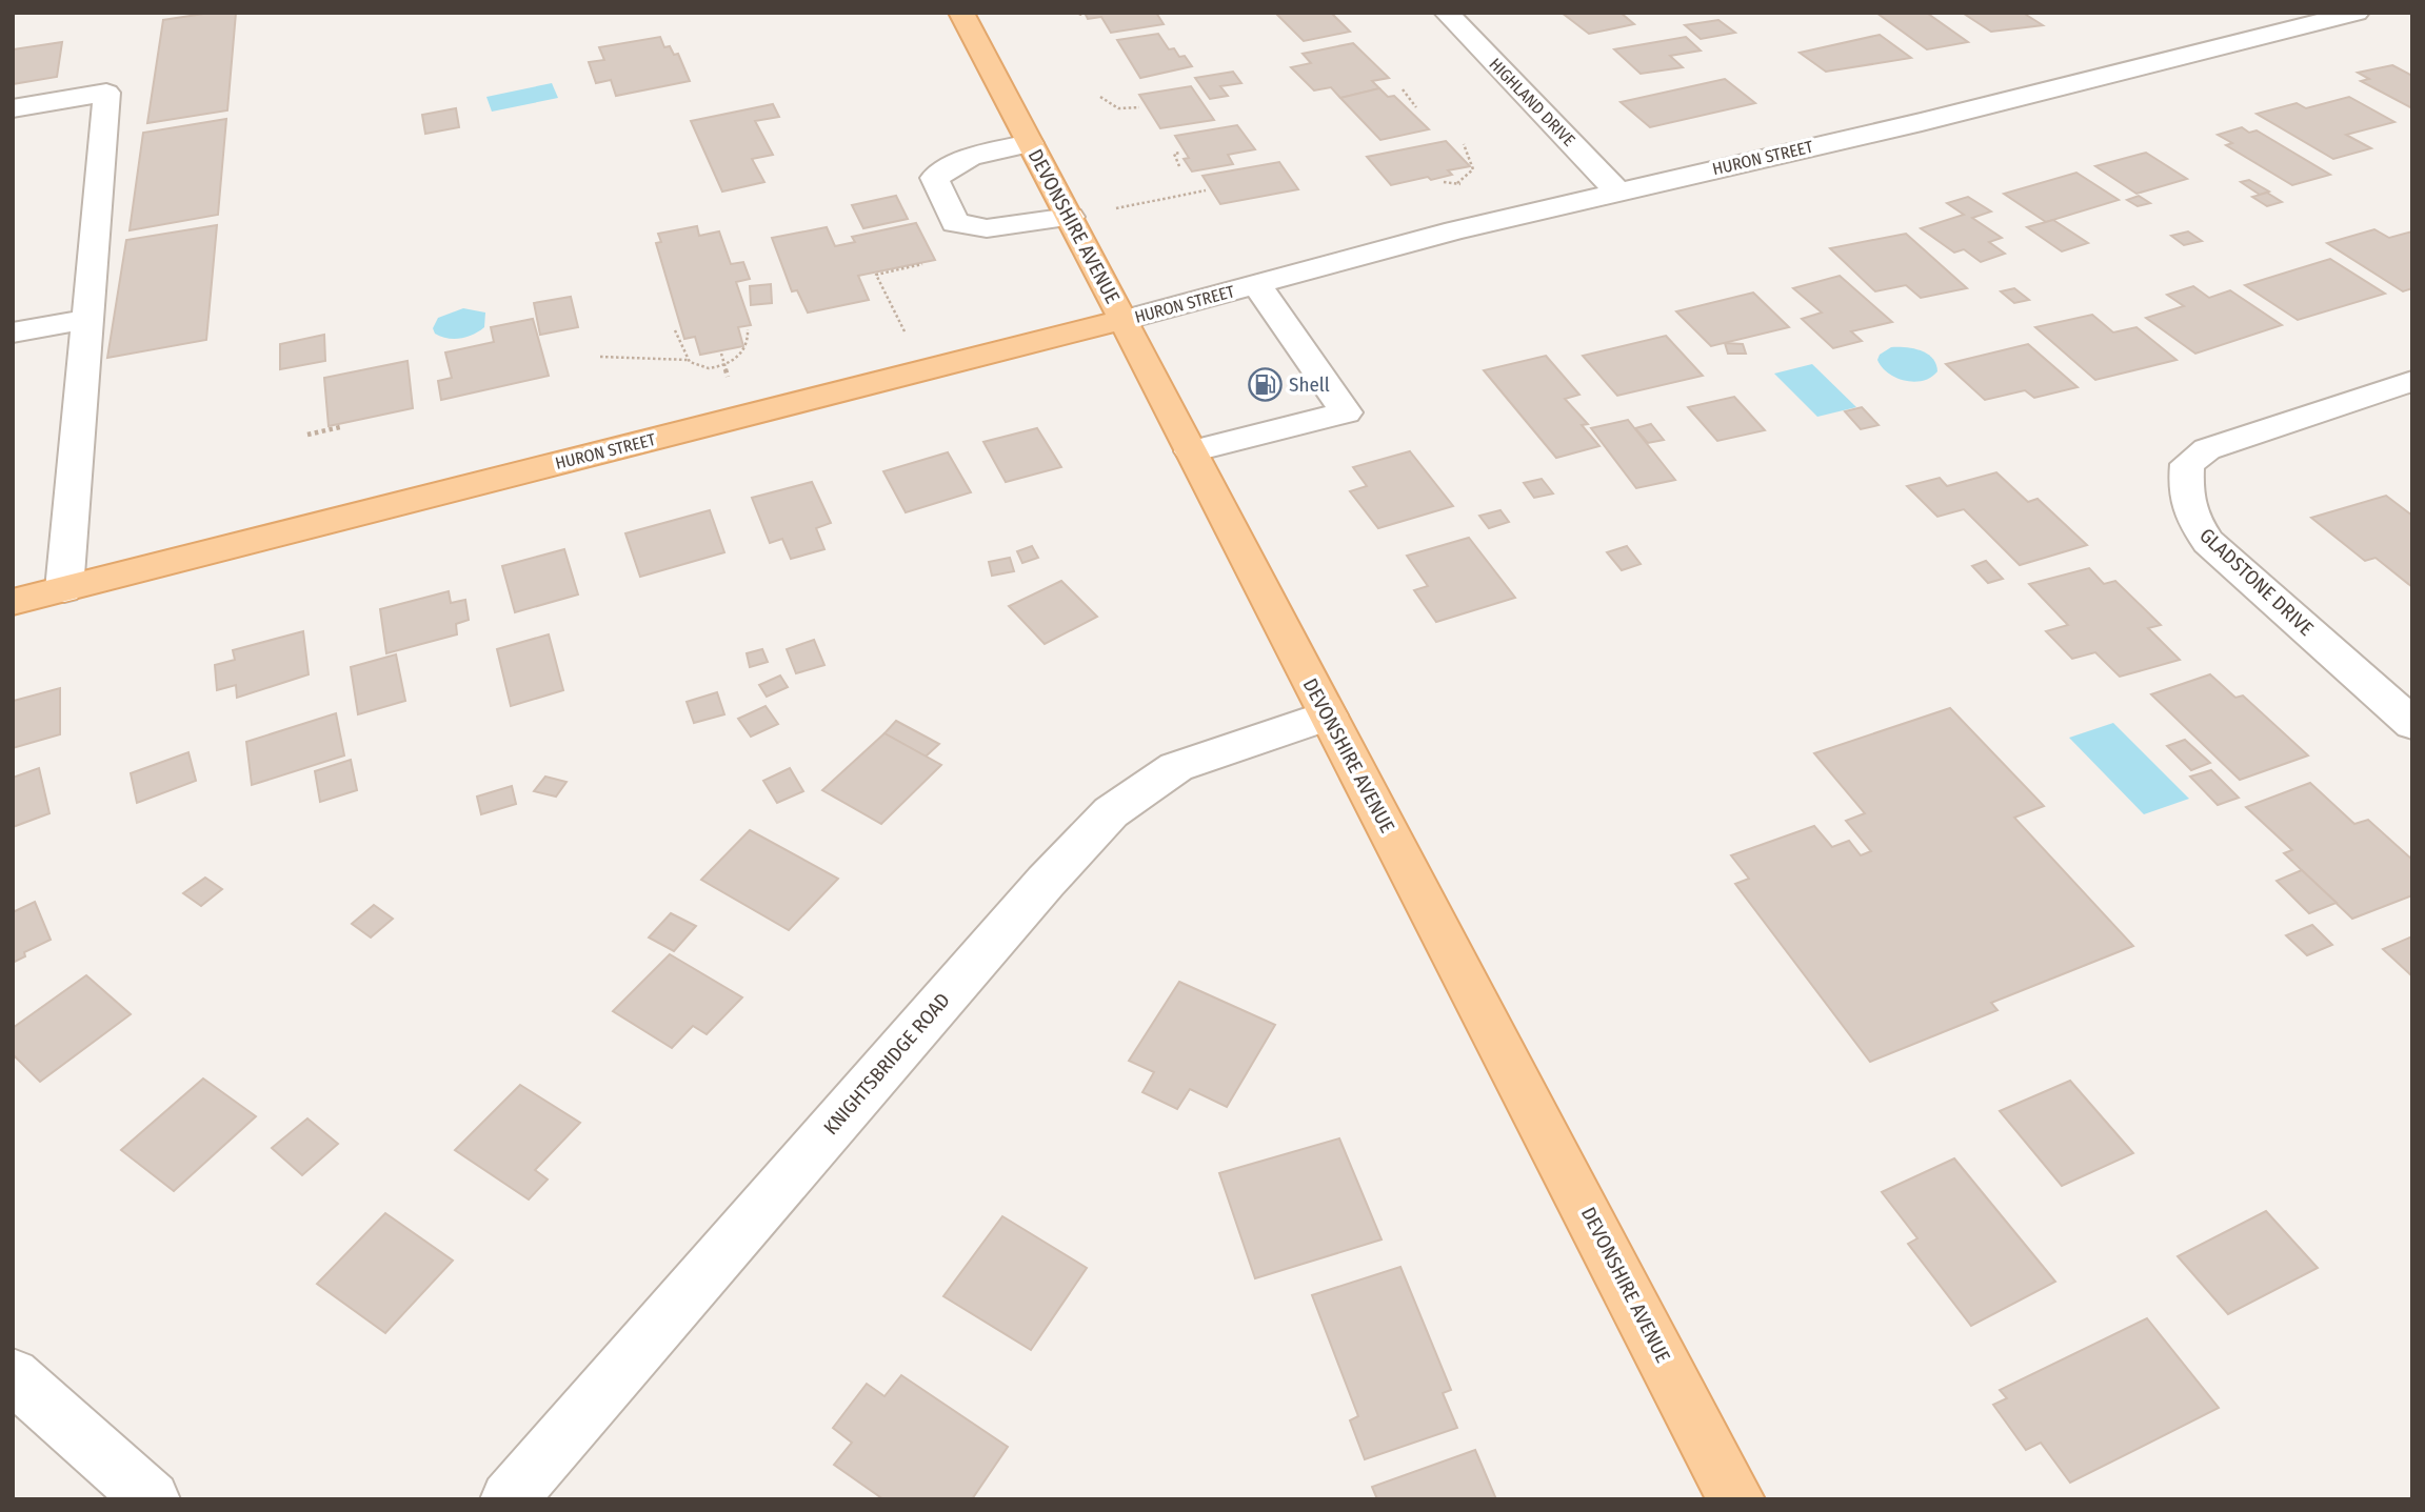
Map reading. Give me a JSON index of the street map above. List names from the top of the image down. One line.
{"streets":{"main road":["HURON STREET","DEVONSHIRE AVENUE"],"street":["HIGHLAND DRIVE","GLADSTONE DRIVE","KNIGHTSBRIDGE ROAD"]},"crossings":[["HIGHLAND DRIVE","HURON STREET"],["HURON STREET","DEVONSHIRE AVENUE"],["DEVONSHIRE AVENUE","KNIGHTSBRIDGE ROAD"]],"places":{"fuel station":["Shell"]}}
